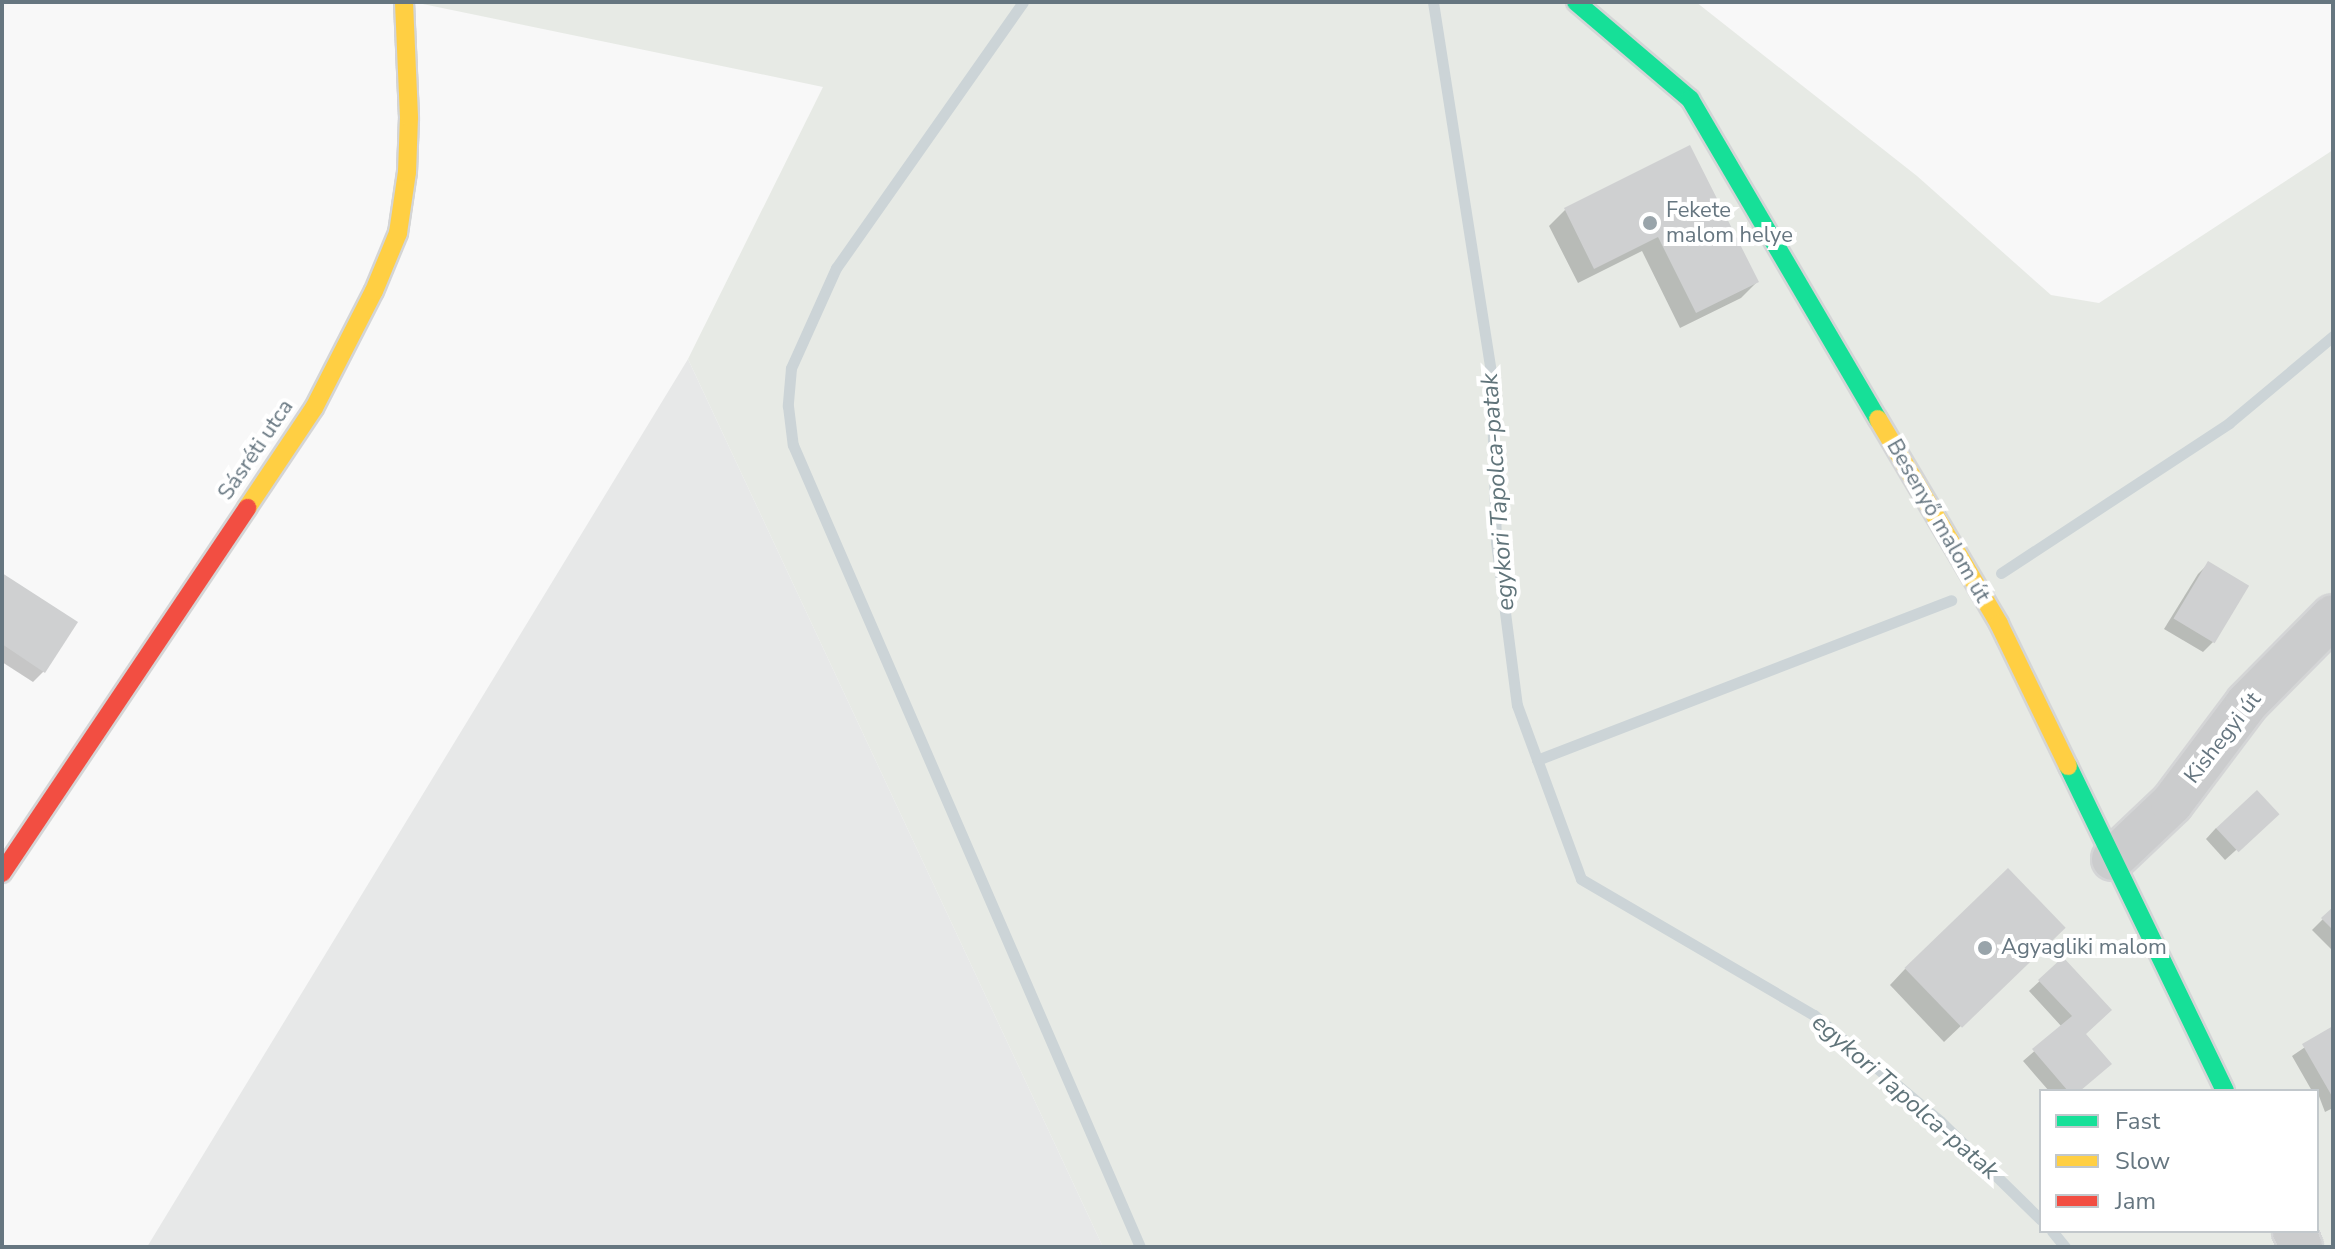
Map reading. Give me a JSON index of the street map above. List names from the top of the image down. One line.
{"streets":{"street":["Sásréti utca","Besenyő malom út","Kishegyi út"]},"crossings":[["Besenyő malom út","Kishegyi út"]],"water":["egykori Tapolca-patak"],"places":["Fekete malom helye","Agyagliki malom"],"legend":["Fast","Slow","Jam"]}
